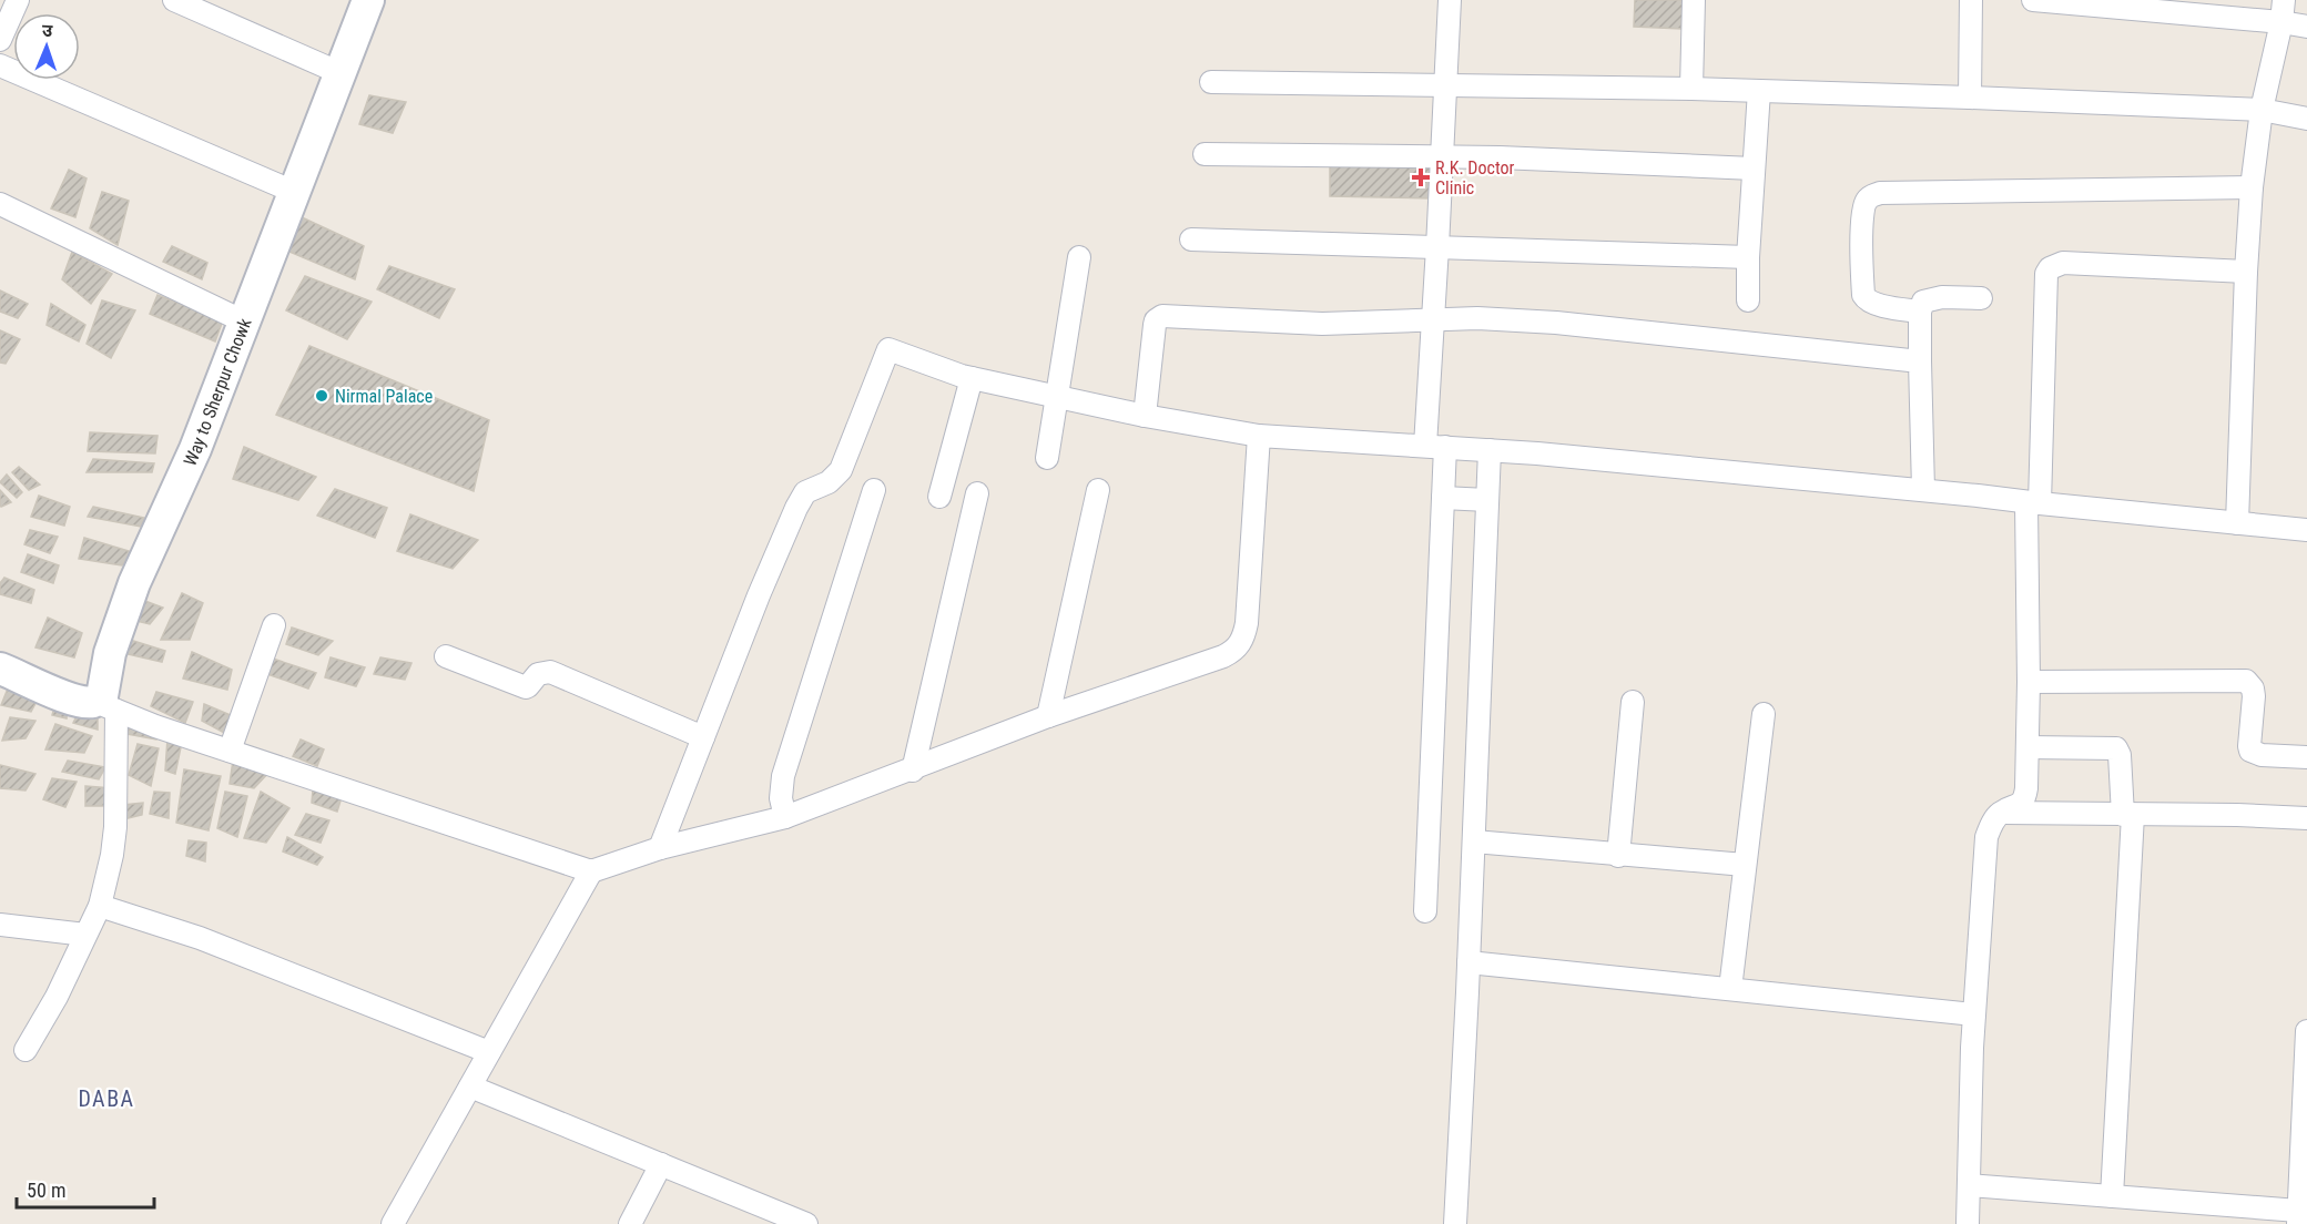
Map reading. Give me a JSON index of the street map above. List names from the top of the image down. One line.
{"streets":{"street":["Way to Sherpur Chowk"]},"districts":["DABA"],"places":{"health":["R.K. Doctor Clinic"],"other":["Nirmal Palace"]},"scale_bar":"50 m","north":"top"}
